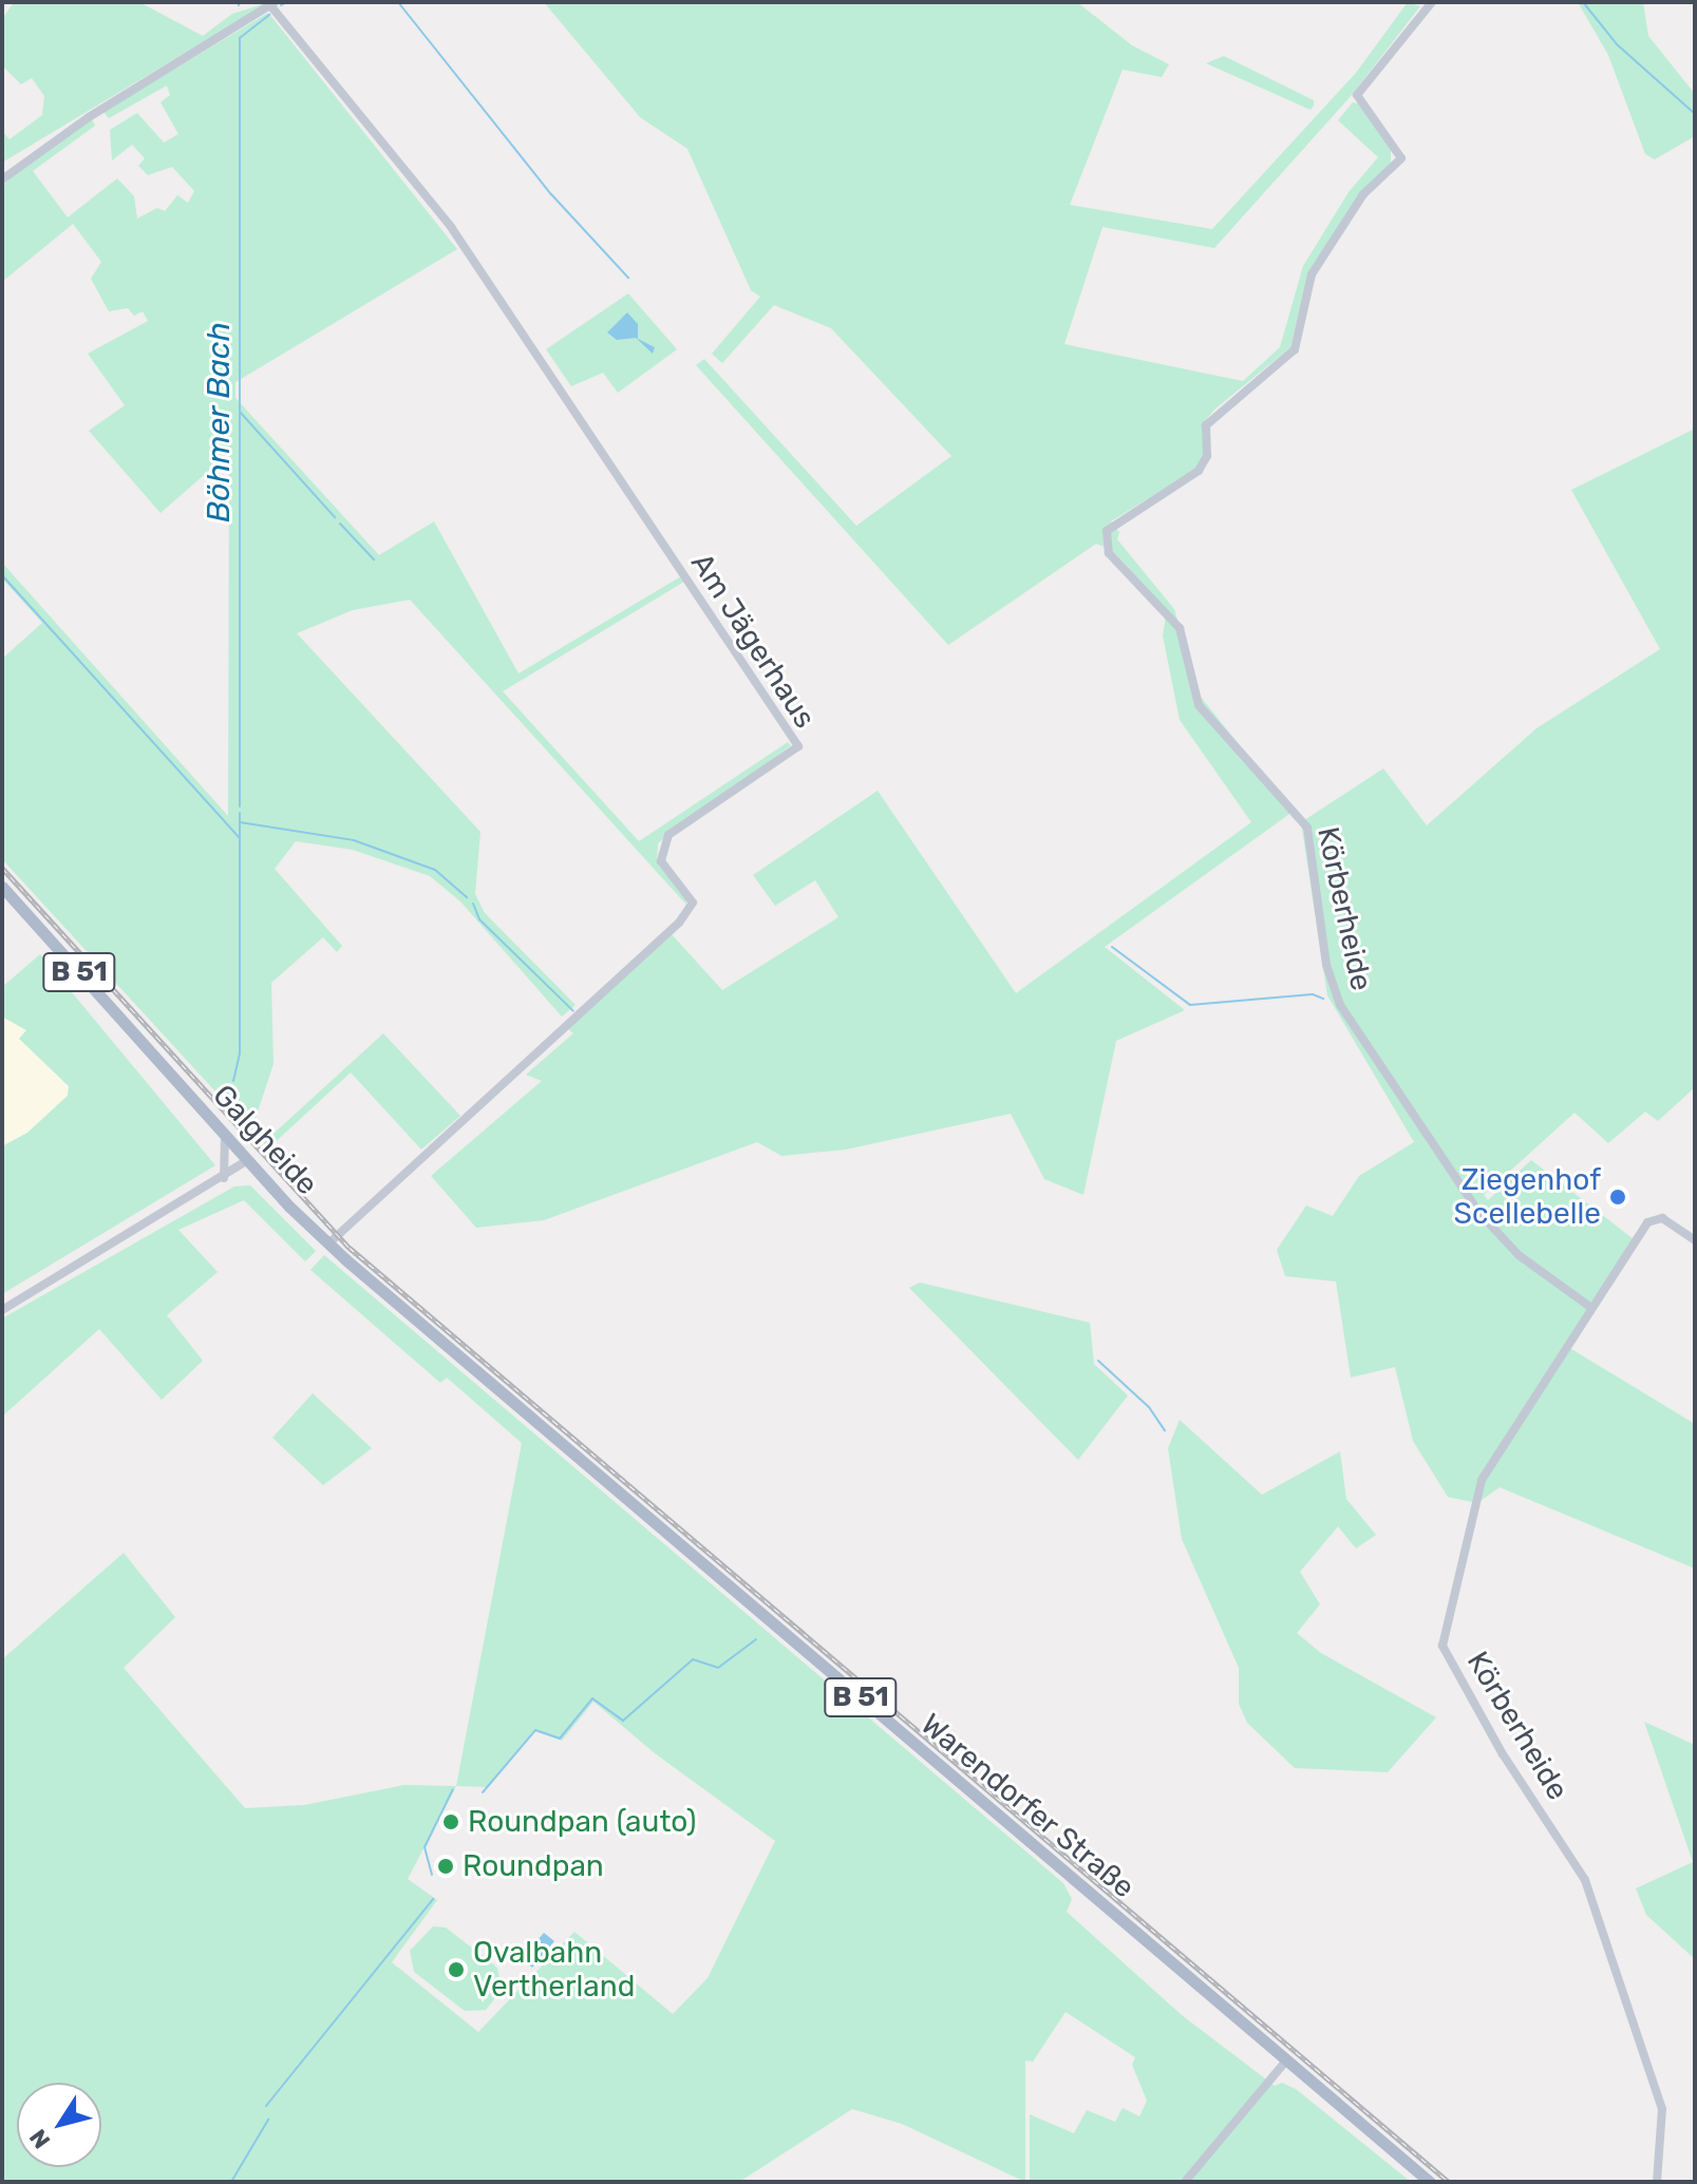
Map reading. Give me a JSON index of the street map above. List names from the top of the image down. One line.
{"streets":{"main road":["B 51","Galgheide","Warendorfer Straße"],"street":["Am Jägerhaus","Körberheide"]},"crossings":[["Am Jägerhaus","Galgheide"],["Galgheide","Warendorfer Straße"]],"water":["Böhmer Bach"],"places":["Ziegenhof Scellebelle","Roundpan (auto)","Roundpan","Ovalbahn Vertherland"],"north":"bottom left"}
